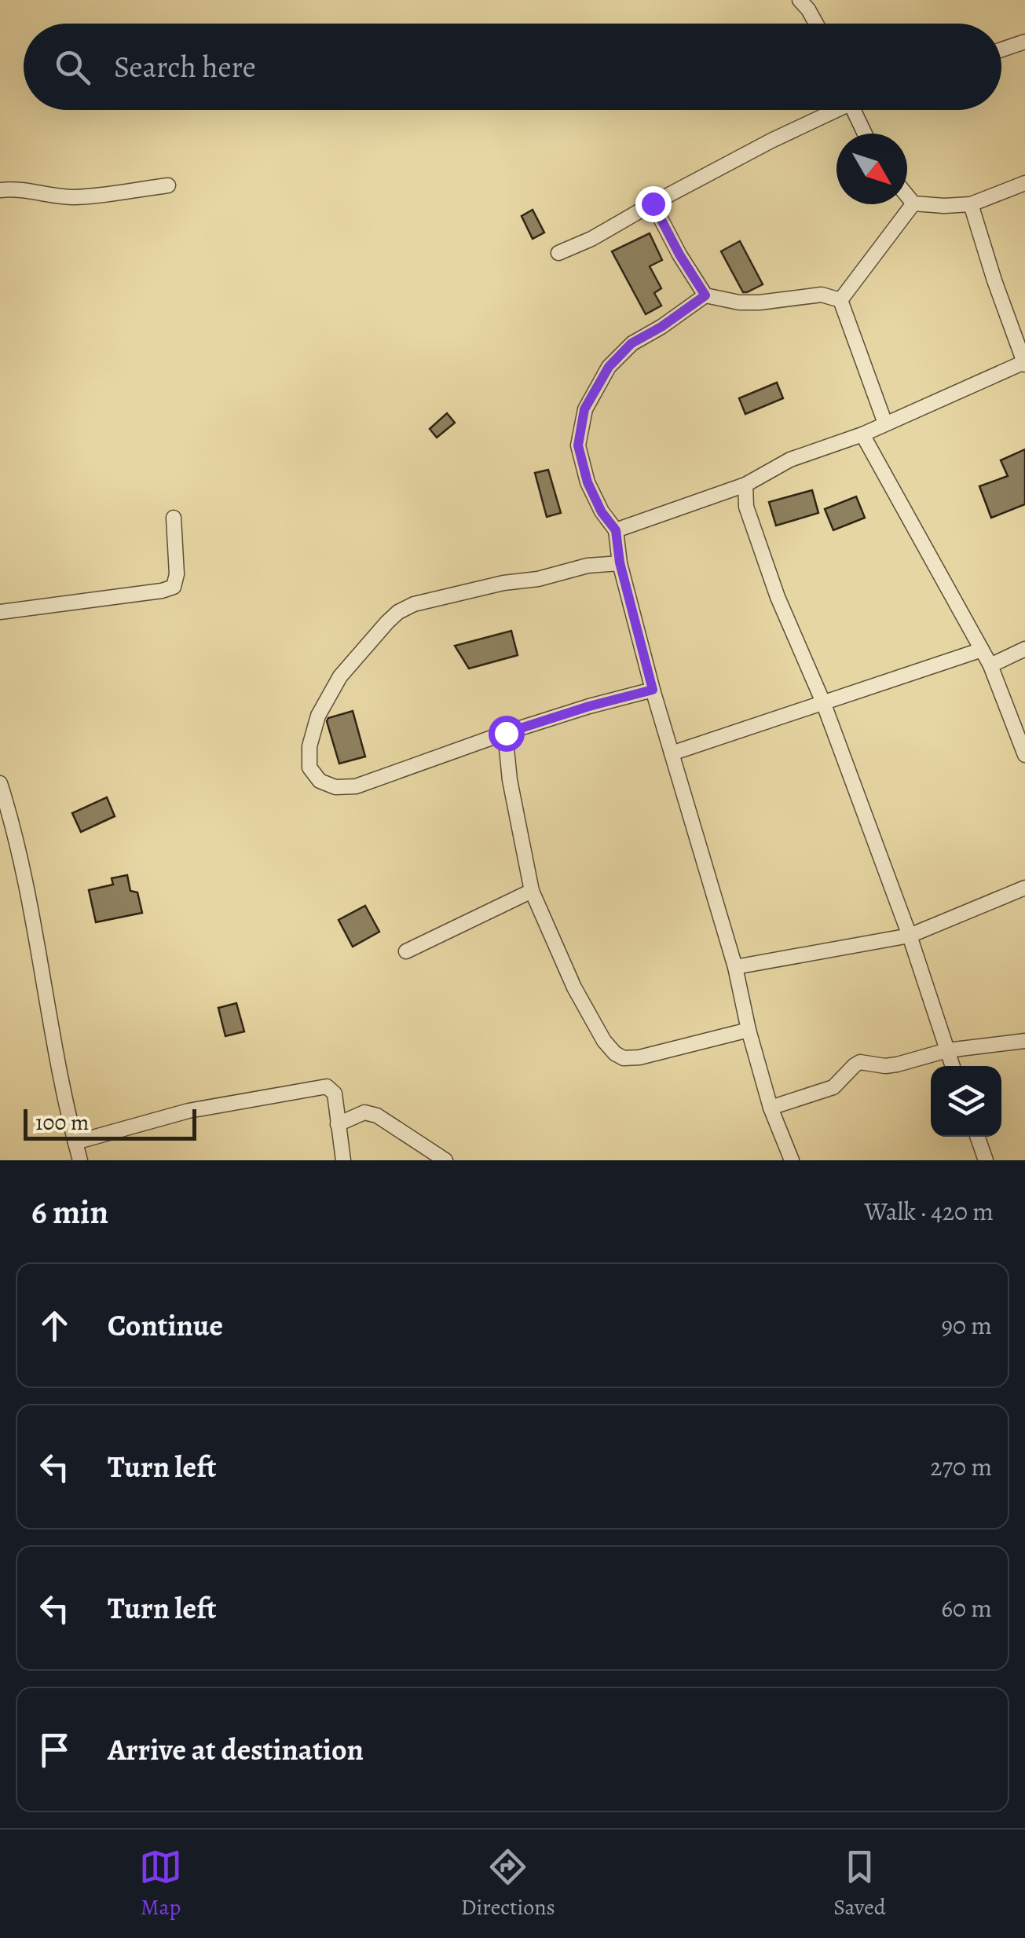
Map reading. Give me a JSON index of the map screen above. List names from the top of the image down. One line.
{"scale_bar":"100 m","north":"bottom right","page":{"search":"Search here","scale":"100 m","heading":["6 min","Walk · 420 m"],"list":[["Continue","90 m"],["Turn left","270 m"],["Turn left","60 m"],"Arrive at destination"],"nav":["Map","Directions","Saved"]}}
